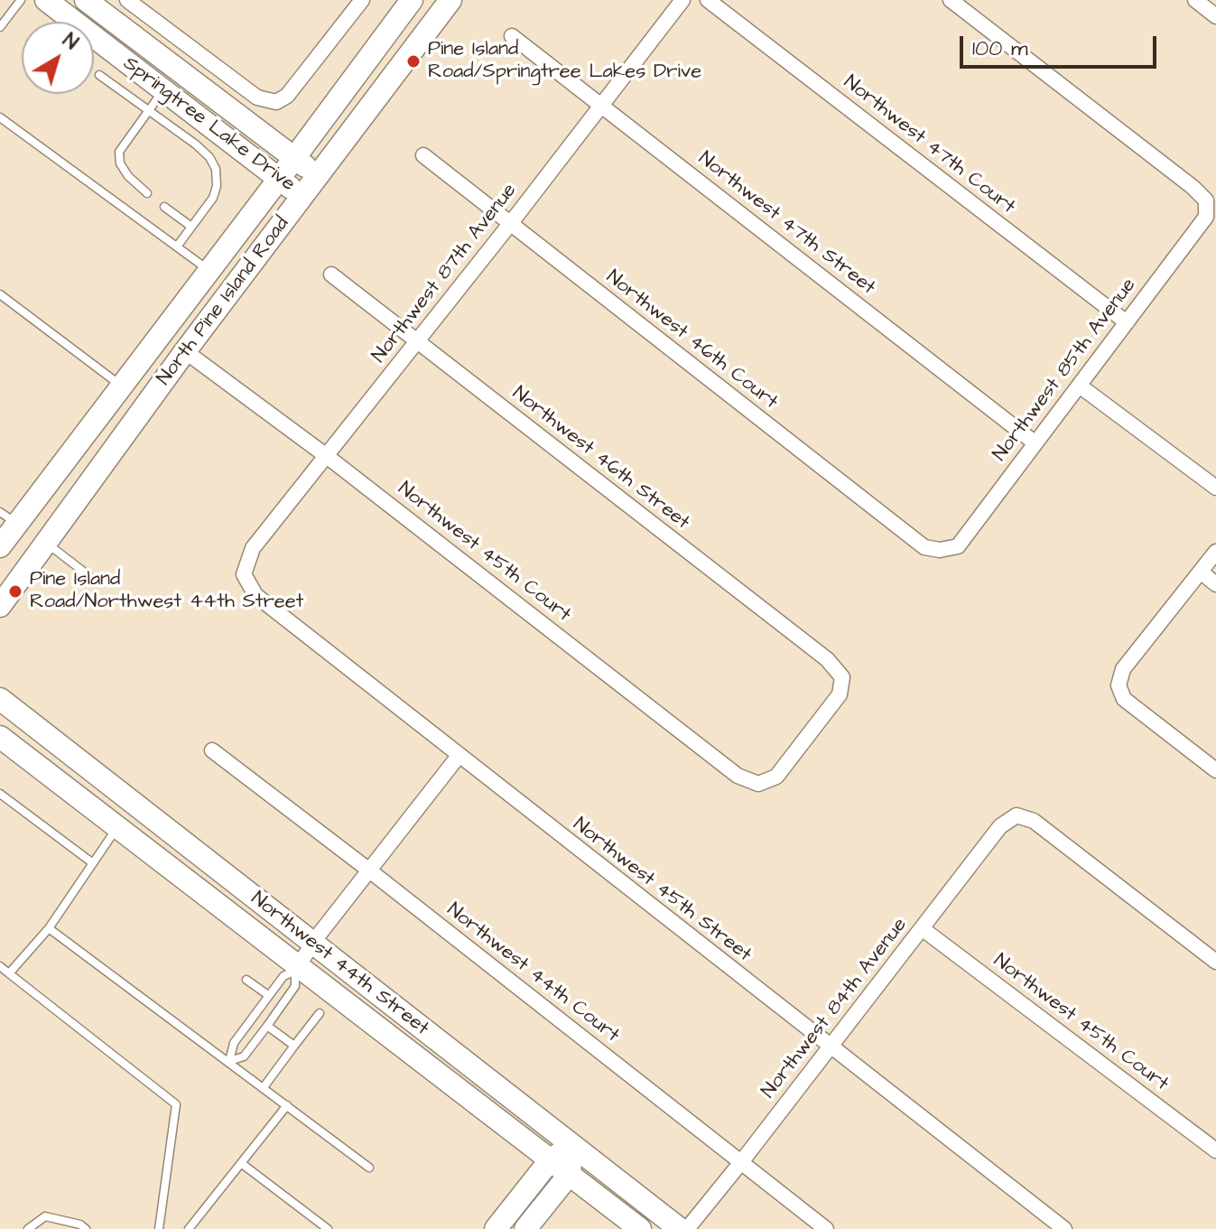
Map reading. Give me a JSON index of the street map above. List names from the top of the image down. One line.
{"streets":{"street":["Springtree Lake Drive","Northwest 47th Court","Northwest 47th Street","Northwest 87th Avenue","North Pine Island Road","Northwest 46th Court","Northwest 85th Avenue","Northwest 46th Street","Northwest 45th Court","Northwest 45th Street","Northwest 44th Street","Northwest 44th Court","Northwest 84th Avenue"]},"crossings":[["Springtree Lake Drive","North Pine Island Road"],["Northwest 47th Court","Northwest 85th Avenue"],["Northwest 47th Street","Northwest 87th Avenue"],["Northwest 47th Street","Northwest 85th Avenue"],["Northwest 87th Avenue","Northwest 46th Court"],["Northwest 87th Avenue","Northwest 46th Street"],["Northwest 87th Avenue","Northwest 45th Court"],["Northwest 87th Avenue","Northwest 45th Street"],["North Pine Island Road","Northwest 45th Court"],["Northwest 46th Court","Northwest 85th Avenue"],["Northwest 46th Street","Northwest 45th Court"],["Northwest 45th Court","Northwest 84th Avenue"],["Northwest 45th Street","Northwest 84th Avenue"],["Northwest 44th Court","Northwest 84th Avenue"]],"places":["Pine Island Road/Springtree Lakes Drive","Pine Island Road/Northwest 44th Street"],"scale_bar":"100 m","north":"top right"}
